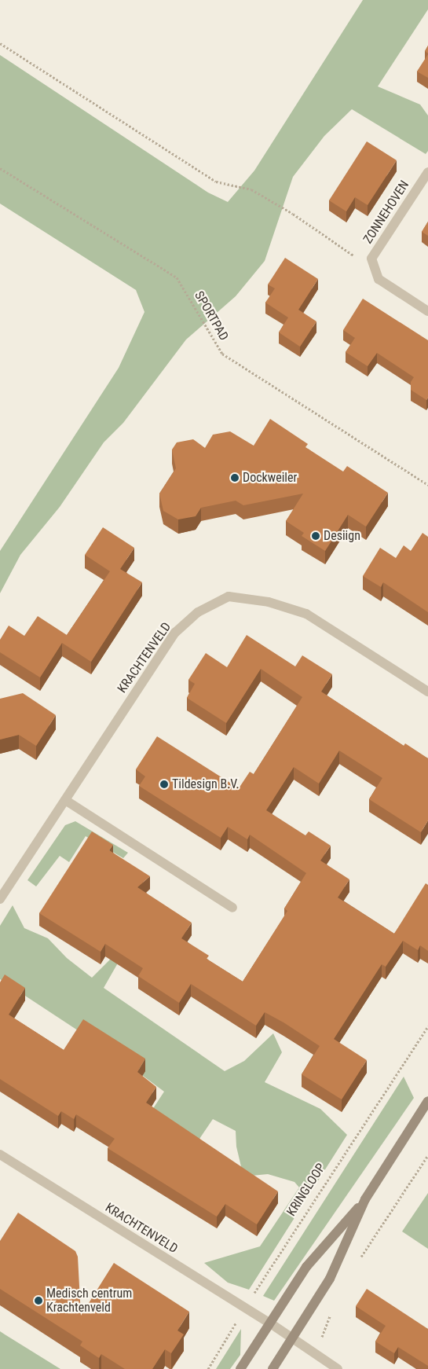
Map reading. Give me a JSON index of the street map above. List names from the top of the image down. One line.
{"streets":{"street":["ZONNEHOVEN","KRACHTENVELD"],"path":["SPORTPAD","KRINGLOOP"]},"crossings":[["KRACHTENVELD","KRINGLOOP"]],"places":["Dockweiler","Desiign","Tildesign B.V.","Medisch centrum Krachtenveld"]}
